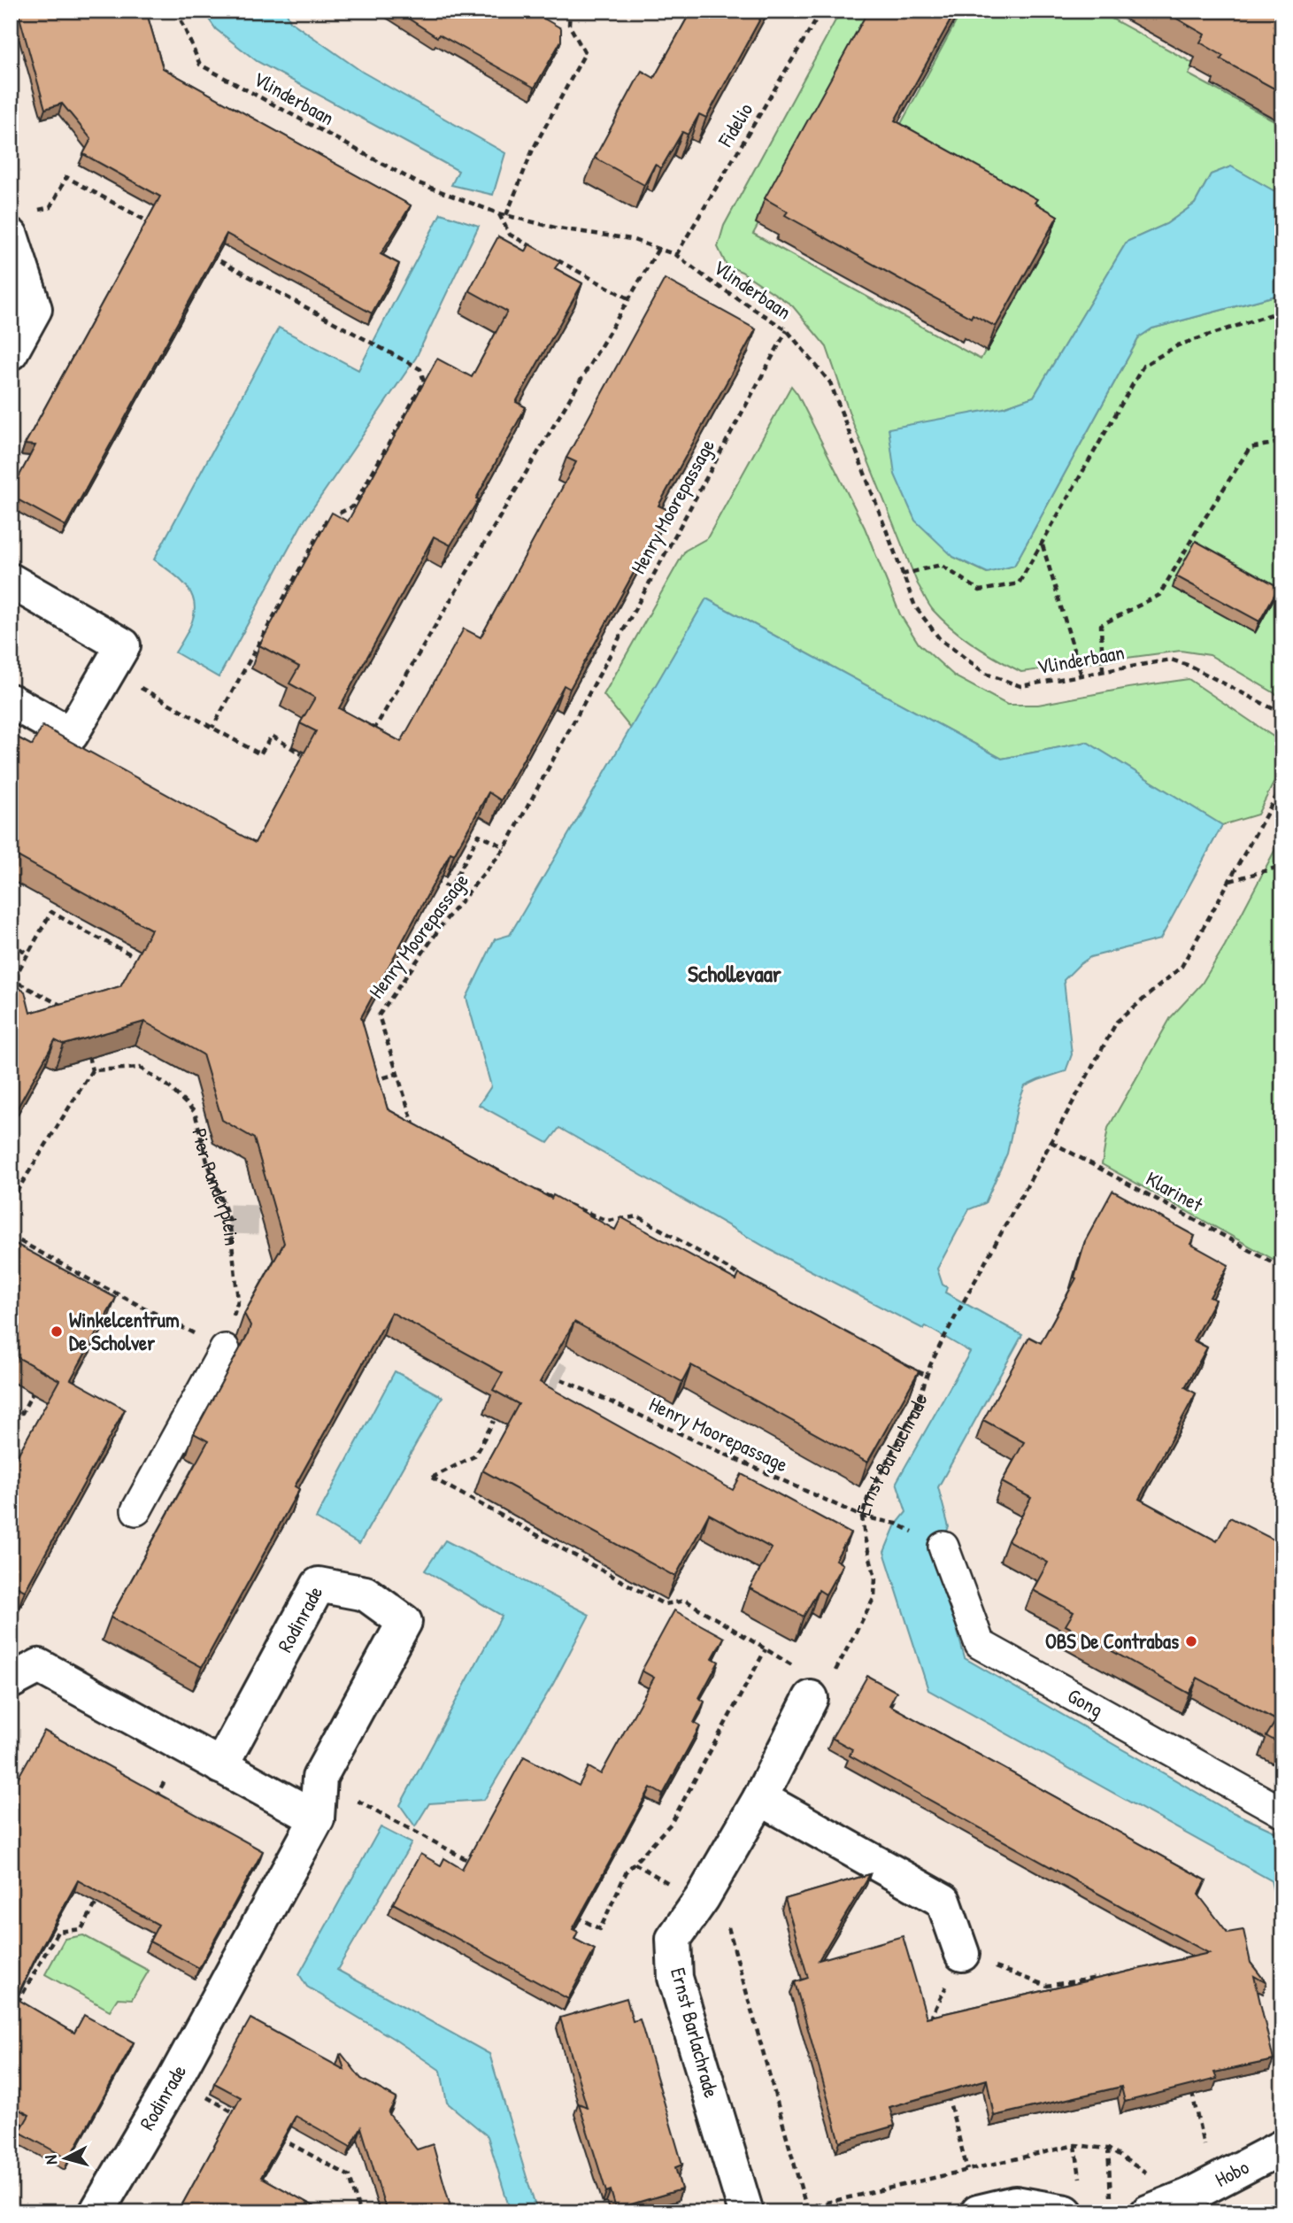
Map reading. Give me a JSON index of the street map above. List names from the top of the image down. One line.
{"streets":{"street":["Ernst Barlachrade","Rodinrade","Gong","Hobo"],"path":["Vlinderbaan","Fidelio","Henry Moorepassage","Pier Panderplein","Klarinet"]},"crossings":[["Vlinderbaan","Fidelio"],["Vlinderbaan","Henry Moorepassage"],["Henry Moorepassage","Ernst Barlachrade"],["Klarinet","Ernst Barlachrade"]],"districts":["Schollevaar"],"places":["Winkelcentrum De Scholver","OBS De Contrabas"],"north":"left"}
